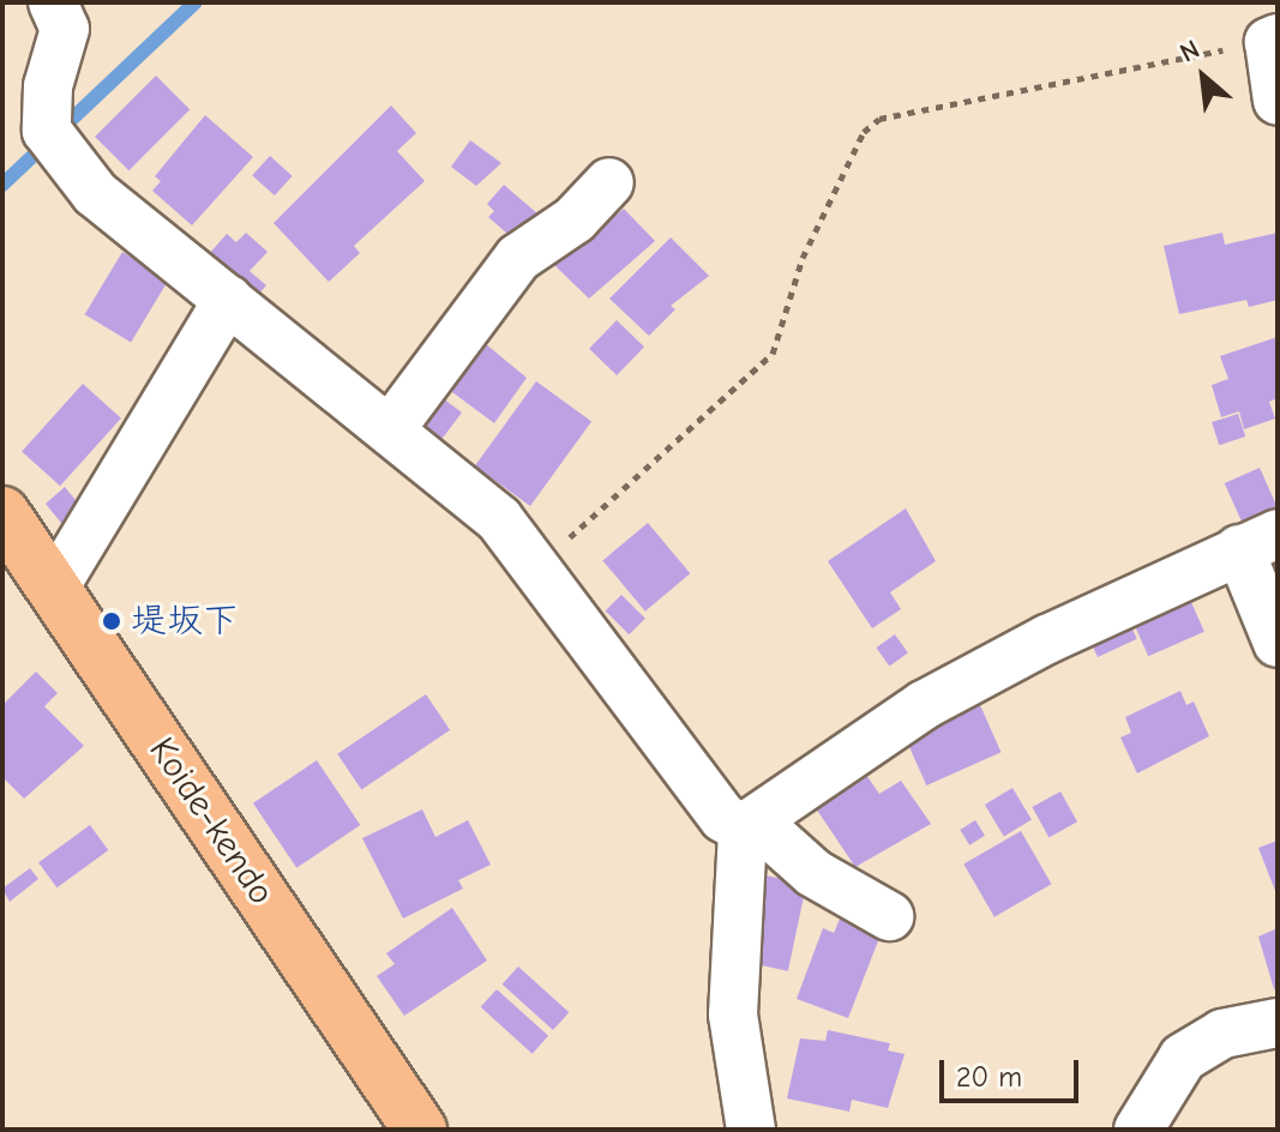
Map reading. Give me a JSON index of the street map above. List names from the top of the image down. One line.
{"streets":{"main road":["Koide-kendo"]},"places":["堤坂下"],"scale_bar":"20 m","north":"top left"}
